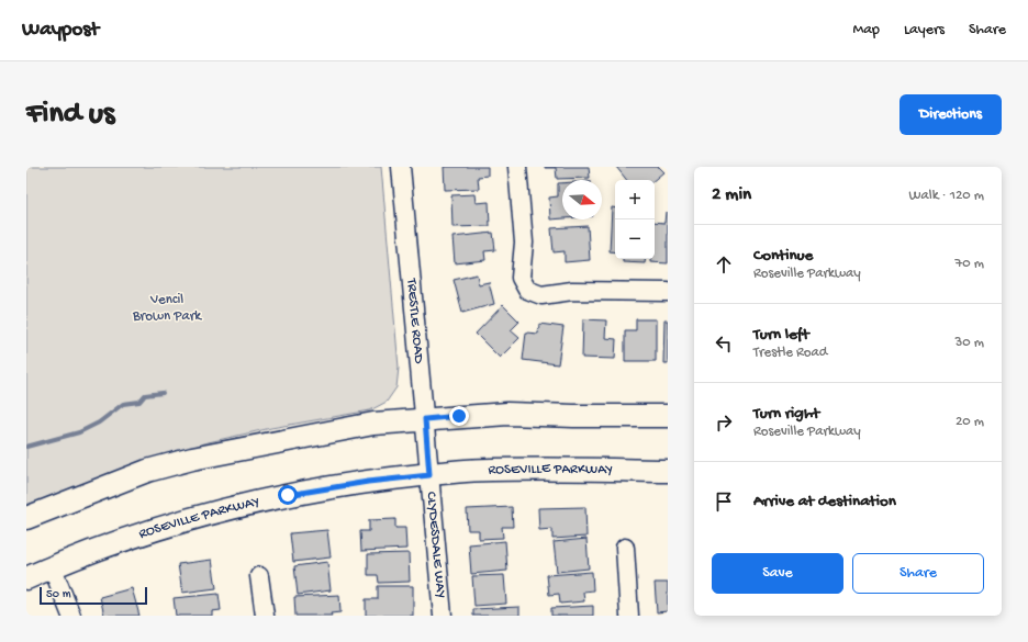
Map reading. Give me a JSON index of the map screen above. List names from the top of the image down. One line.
{"streets":{"main road":["ROSEVILLE PARKWAY"],"street":["TRESTLE ROAD","CLYDESDALE WAY"]},"crossings":[["TRESTLE ROAD","ROSEVILLE PARKWAY"],["TRESTLE ROAD","CLYDESDALE WAY"],["ROSEVILLE PARKWAY","CLYDESDALE WAY"]],"parks":["Vencil Brown Park"],"scale_bar":"50 m","north":"right","page":{"header":"Waypost","nav":["Map","Layers","Share"],"buttons":["Directions",["Save","Share"]],"title":"Find us","heading":["2 min","Walk · 120 m"],"map_buttons":["+","−"],"list":[["Continue","Roseville Parkway","70 m"],["Turn left","Trestle Road","30 m"],["Turn right","Roseville Parkway","20 m"],"Arrive at destination"],"scale":"50 m"}}
